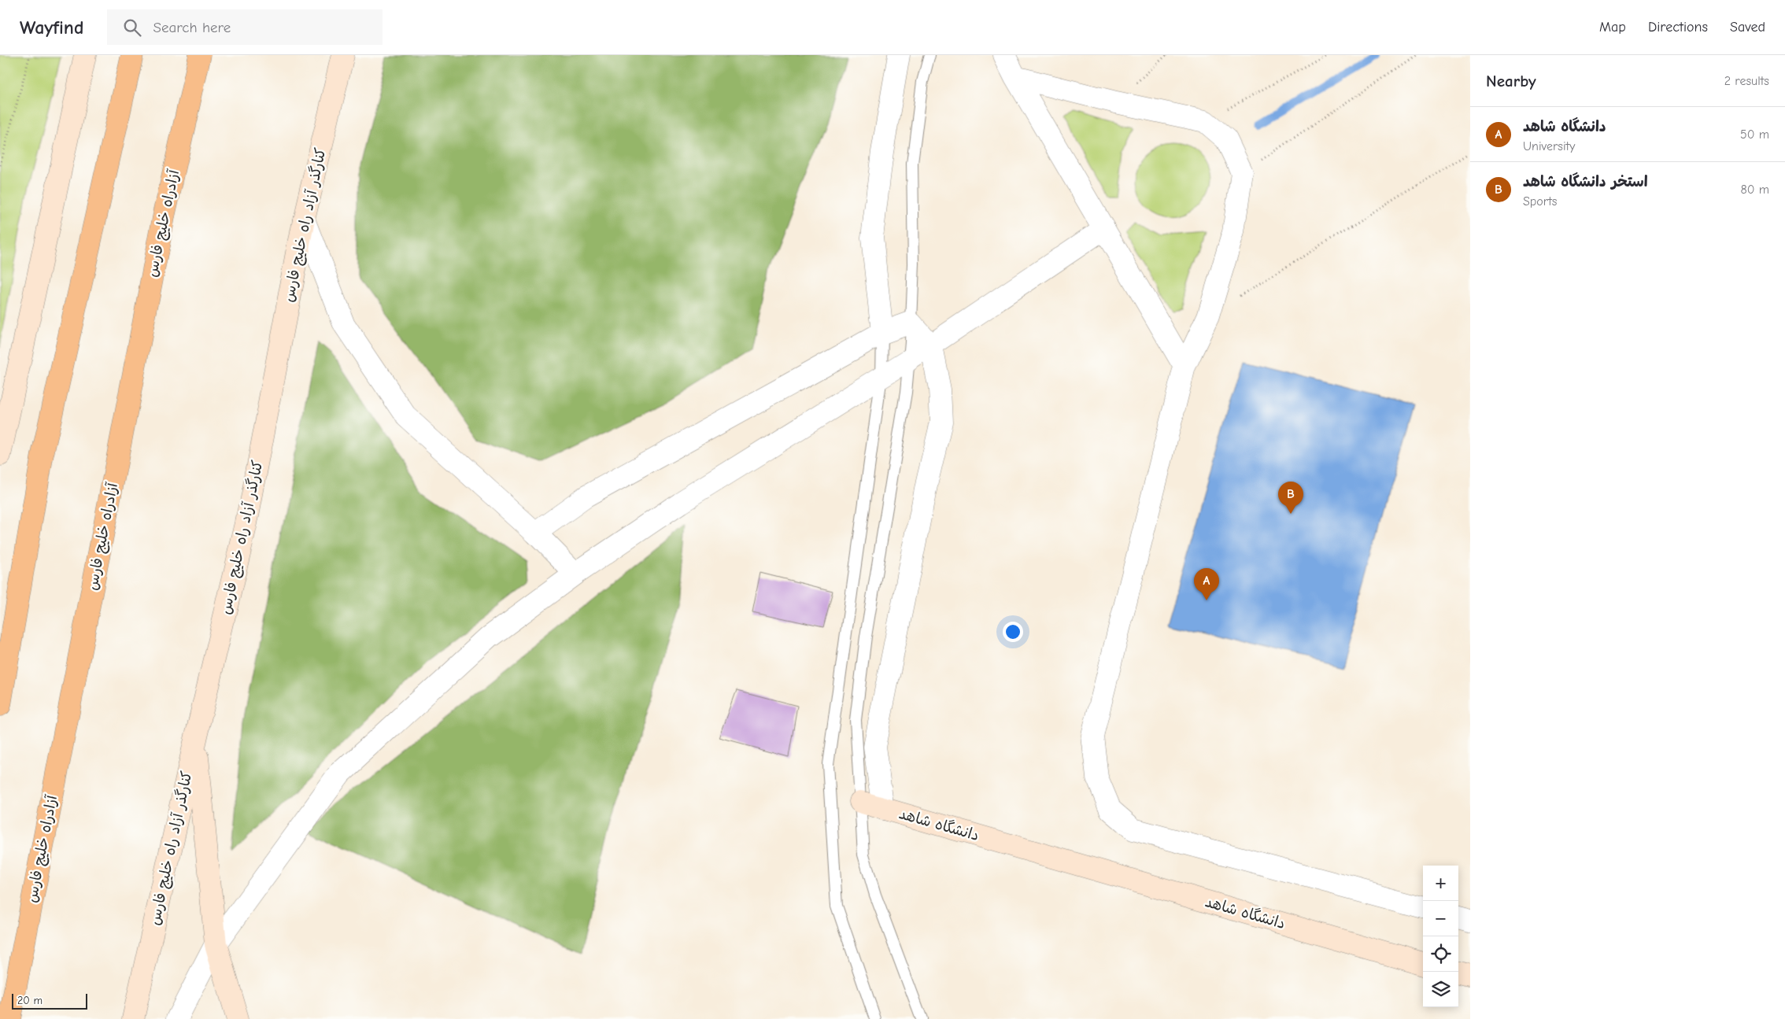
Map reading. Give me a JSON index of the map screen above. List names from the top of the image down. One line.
{"streets":{"highway":["آزادراه خلیج فارس"],"street":["کنارگذر آزاد راه خلیج فارس","دانشگاه شاهد"]},"scale_bar":"20 m","page":{"header":"Wayfind","search":"Search here","nav":["Map","Directions","Saved"],"heading":["Nearby","2 results"],"list":[{"mark":"A","name":"دانشگاه شاهد","note":"University","value":"50 m"},{"mark":"B","name":"استخر دانشگاه شاهد","note":"Sports","value":"80 m"}],"pins":["B","A"],"map_buttons":["+","−"],"scale":"20 m"}}
